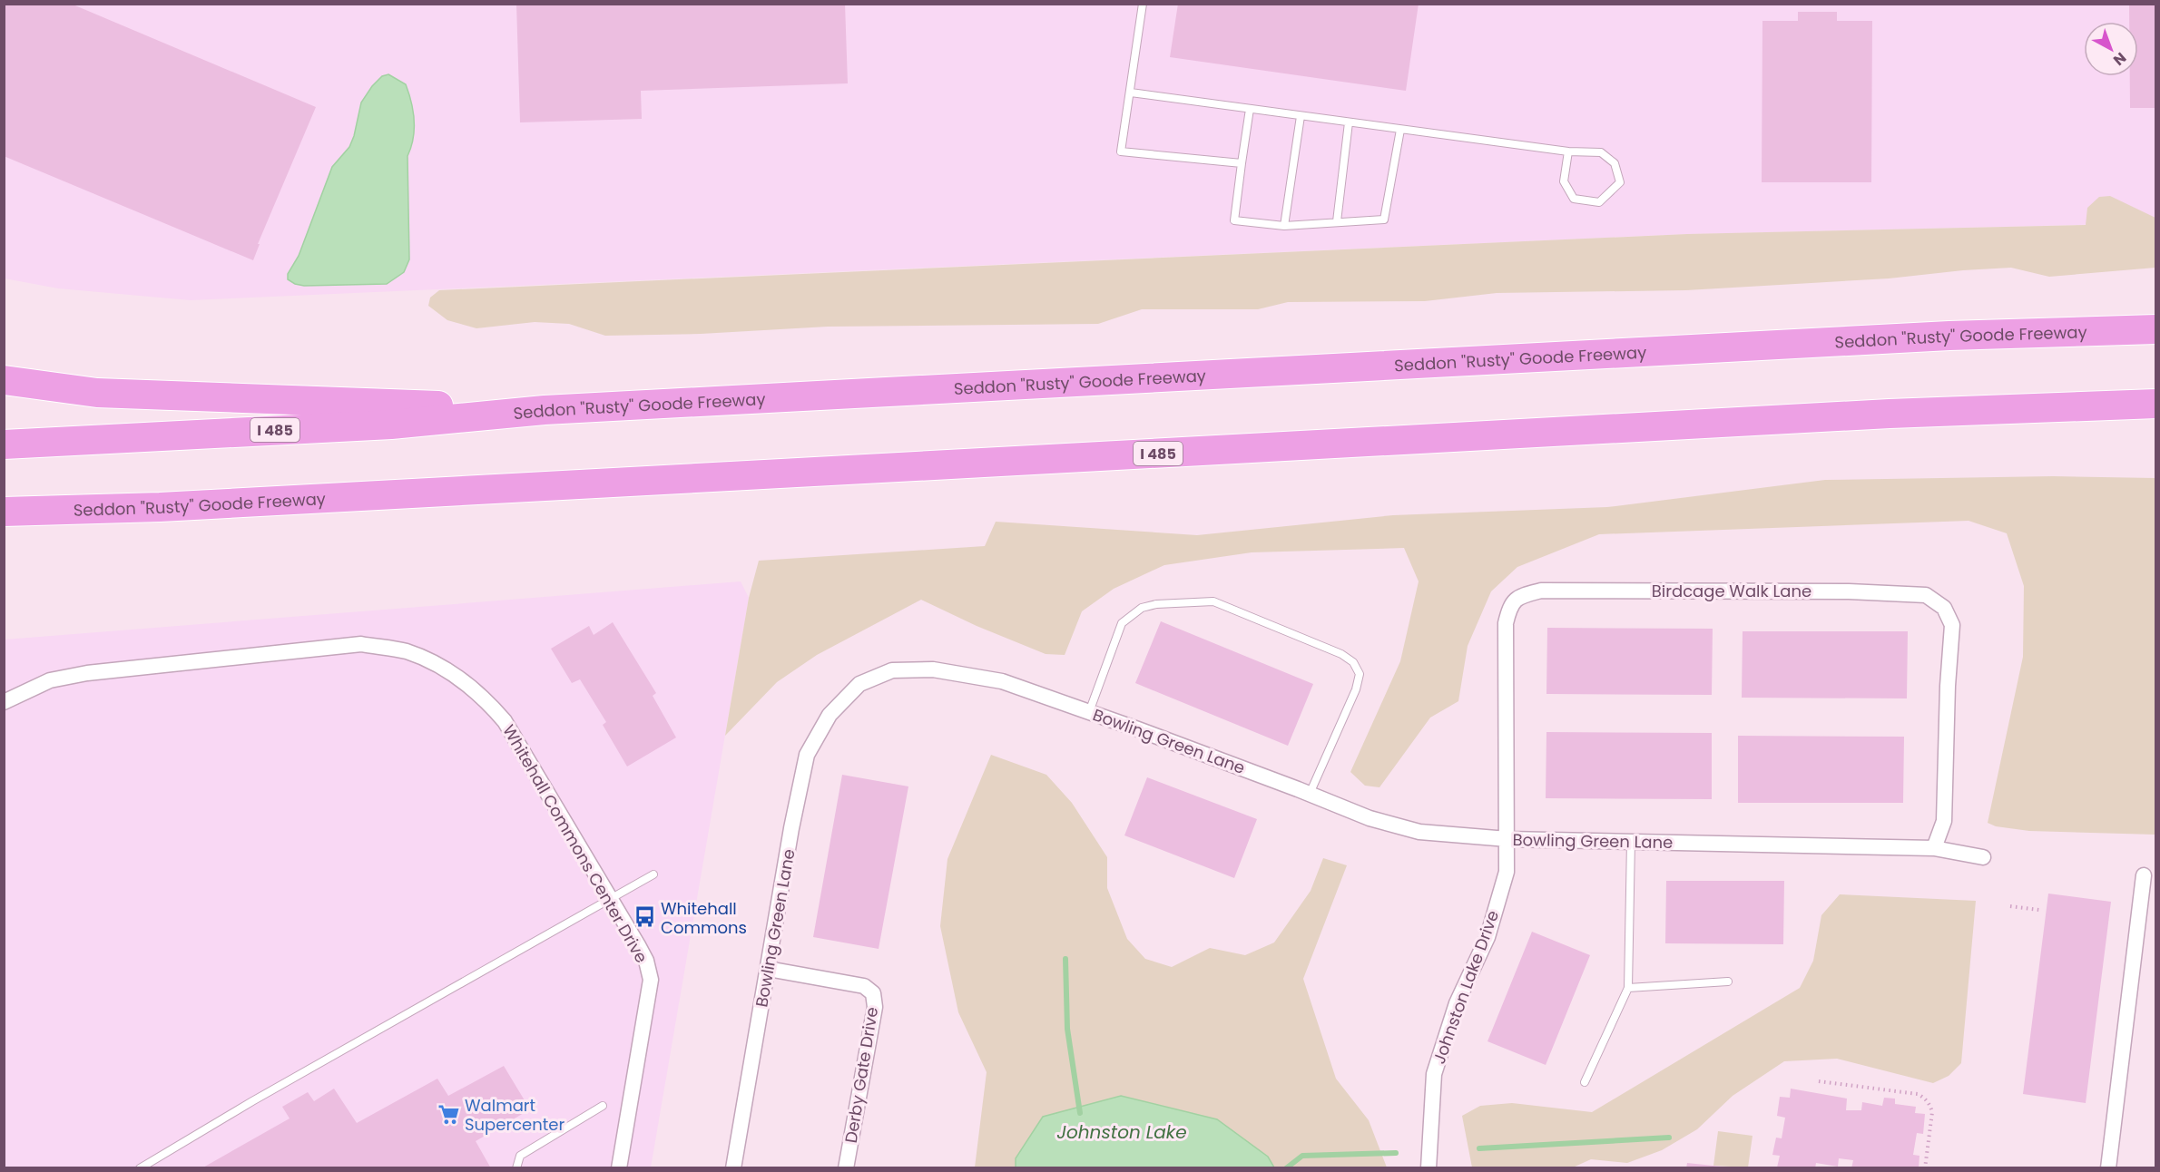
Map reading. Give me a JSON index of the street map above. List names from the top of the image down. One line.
{"streets":{"highway":["Seddon \"Rusty\" Goode Freeway","I 485"],"street":["Birdcage Walk Lane","Bowling Green Lane","Whitehall Commons Center Drive","Johnston Lake Drive","Derby Gate Drive"]},"crossings":[["Birdcage Walk Lane","Bowling Green Lane"],["Birdcage Walk Lane","Johnston Lake Drive"],["Bowling Green Lane","Johnston Lake Drive"],["Bowling Green Lane","Derby Gate Drive"]],"water":["Johnston Lake"],"places":{"bus stop":["Whitehall Commons"],"supermarket":["Walmart Supercenter"]},"north":"bottom right"}
